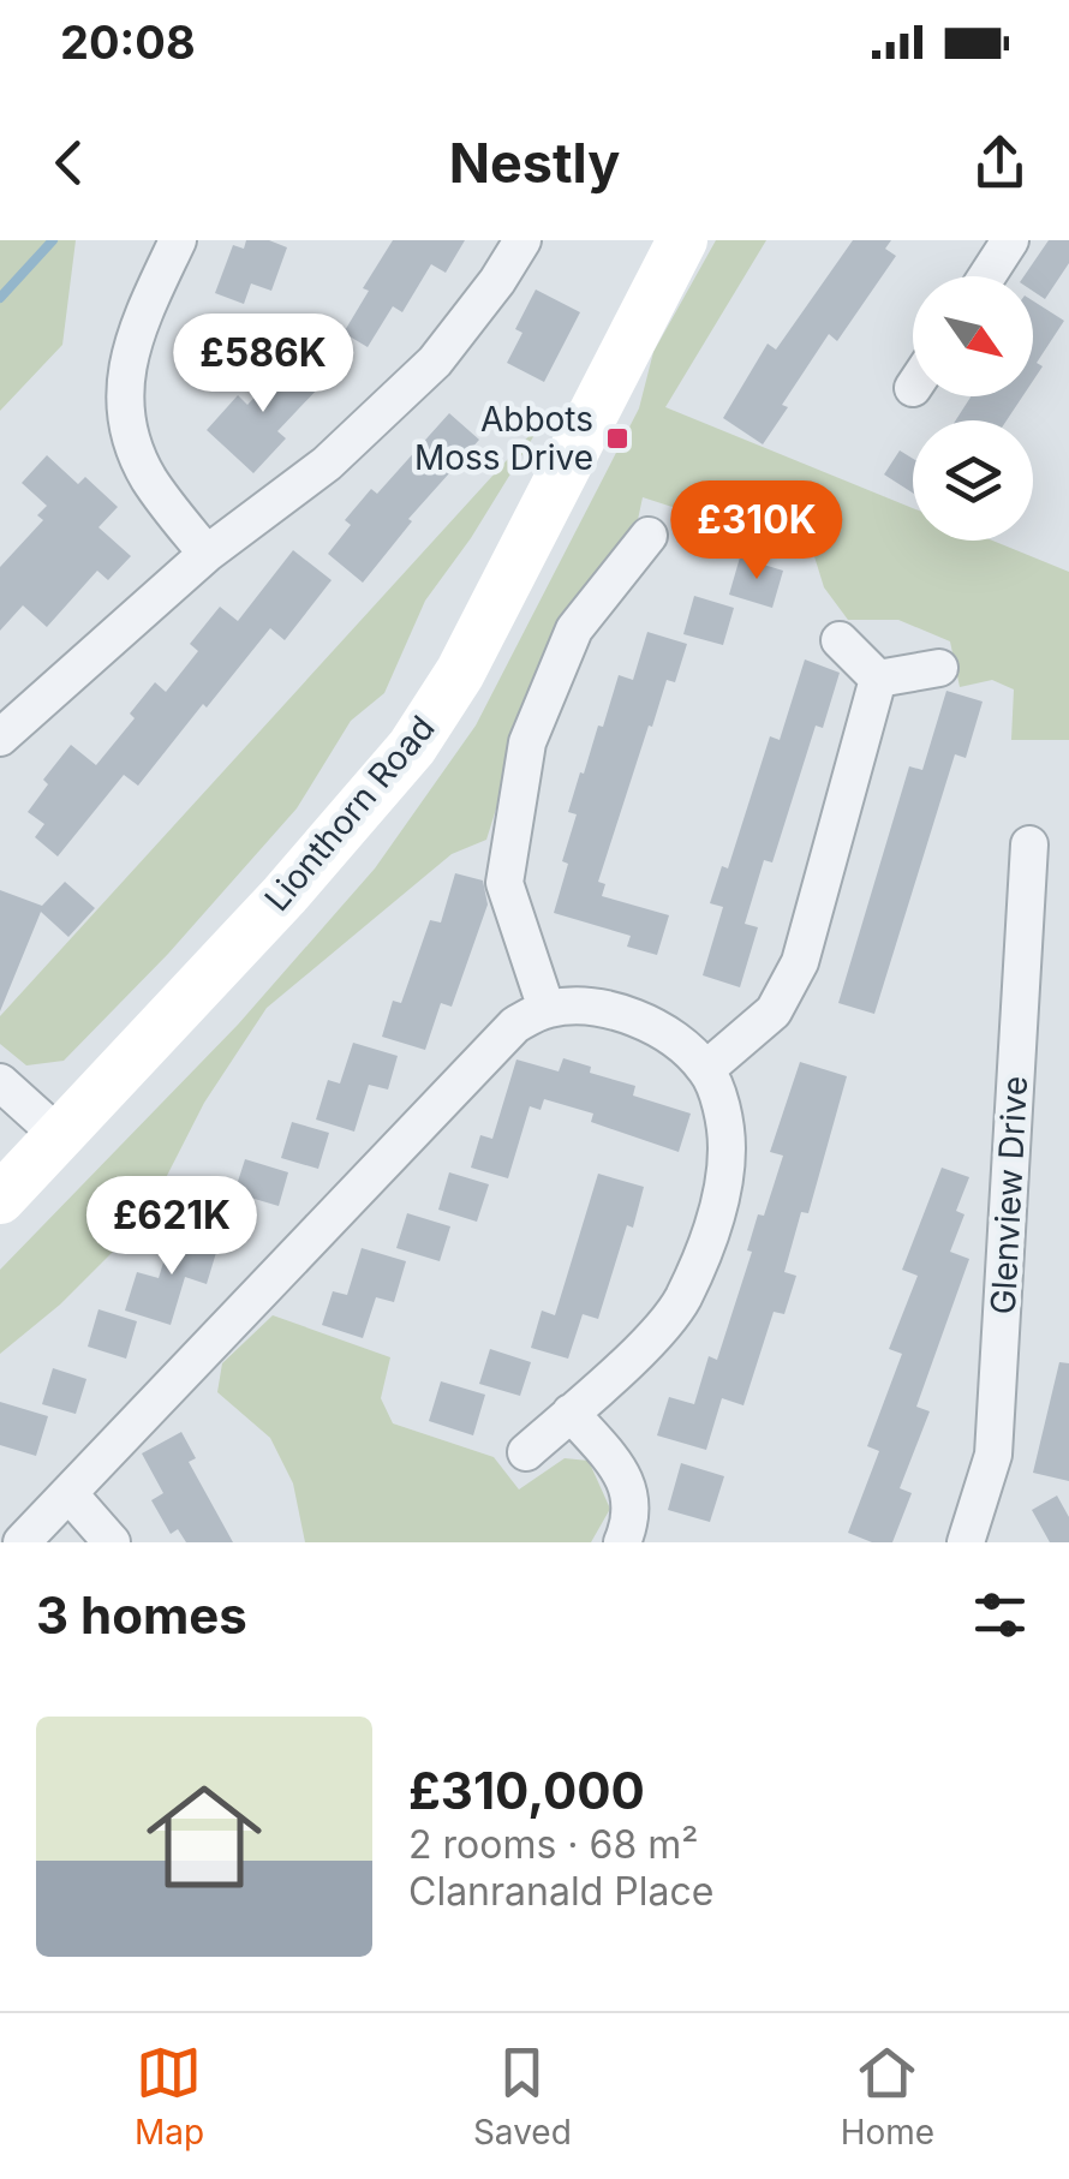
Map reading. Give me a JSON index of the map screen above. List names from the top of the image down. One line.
{"streets":{"street":["Lionthorn Road","Glenview Drive"]},"places":{"transit":["Abbots Moss Drive"]},"north":"bottom right","page":{"status":"20:08","header":"Nestly","price":["£586K","£310K","£621K"],"heading":"3 homes","list":[{"name":"£310,000","note":"2 rooms · 68 m² · Clanranald Place"}],"tabs":["Map","Saved","Home"]}}
